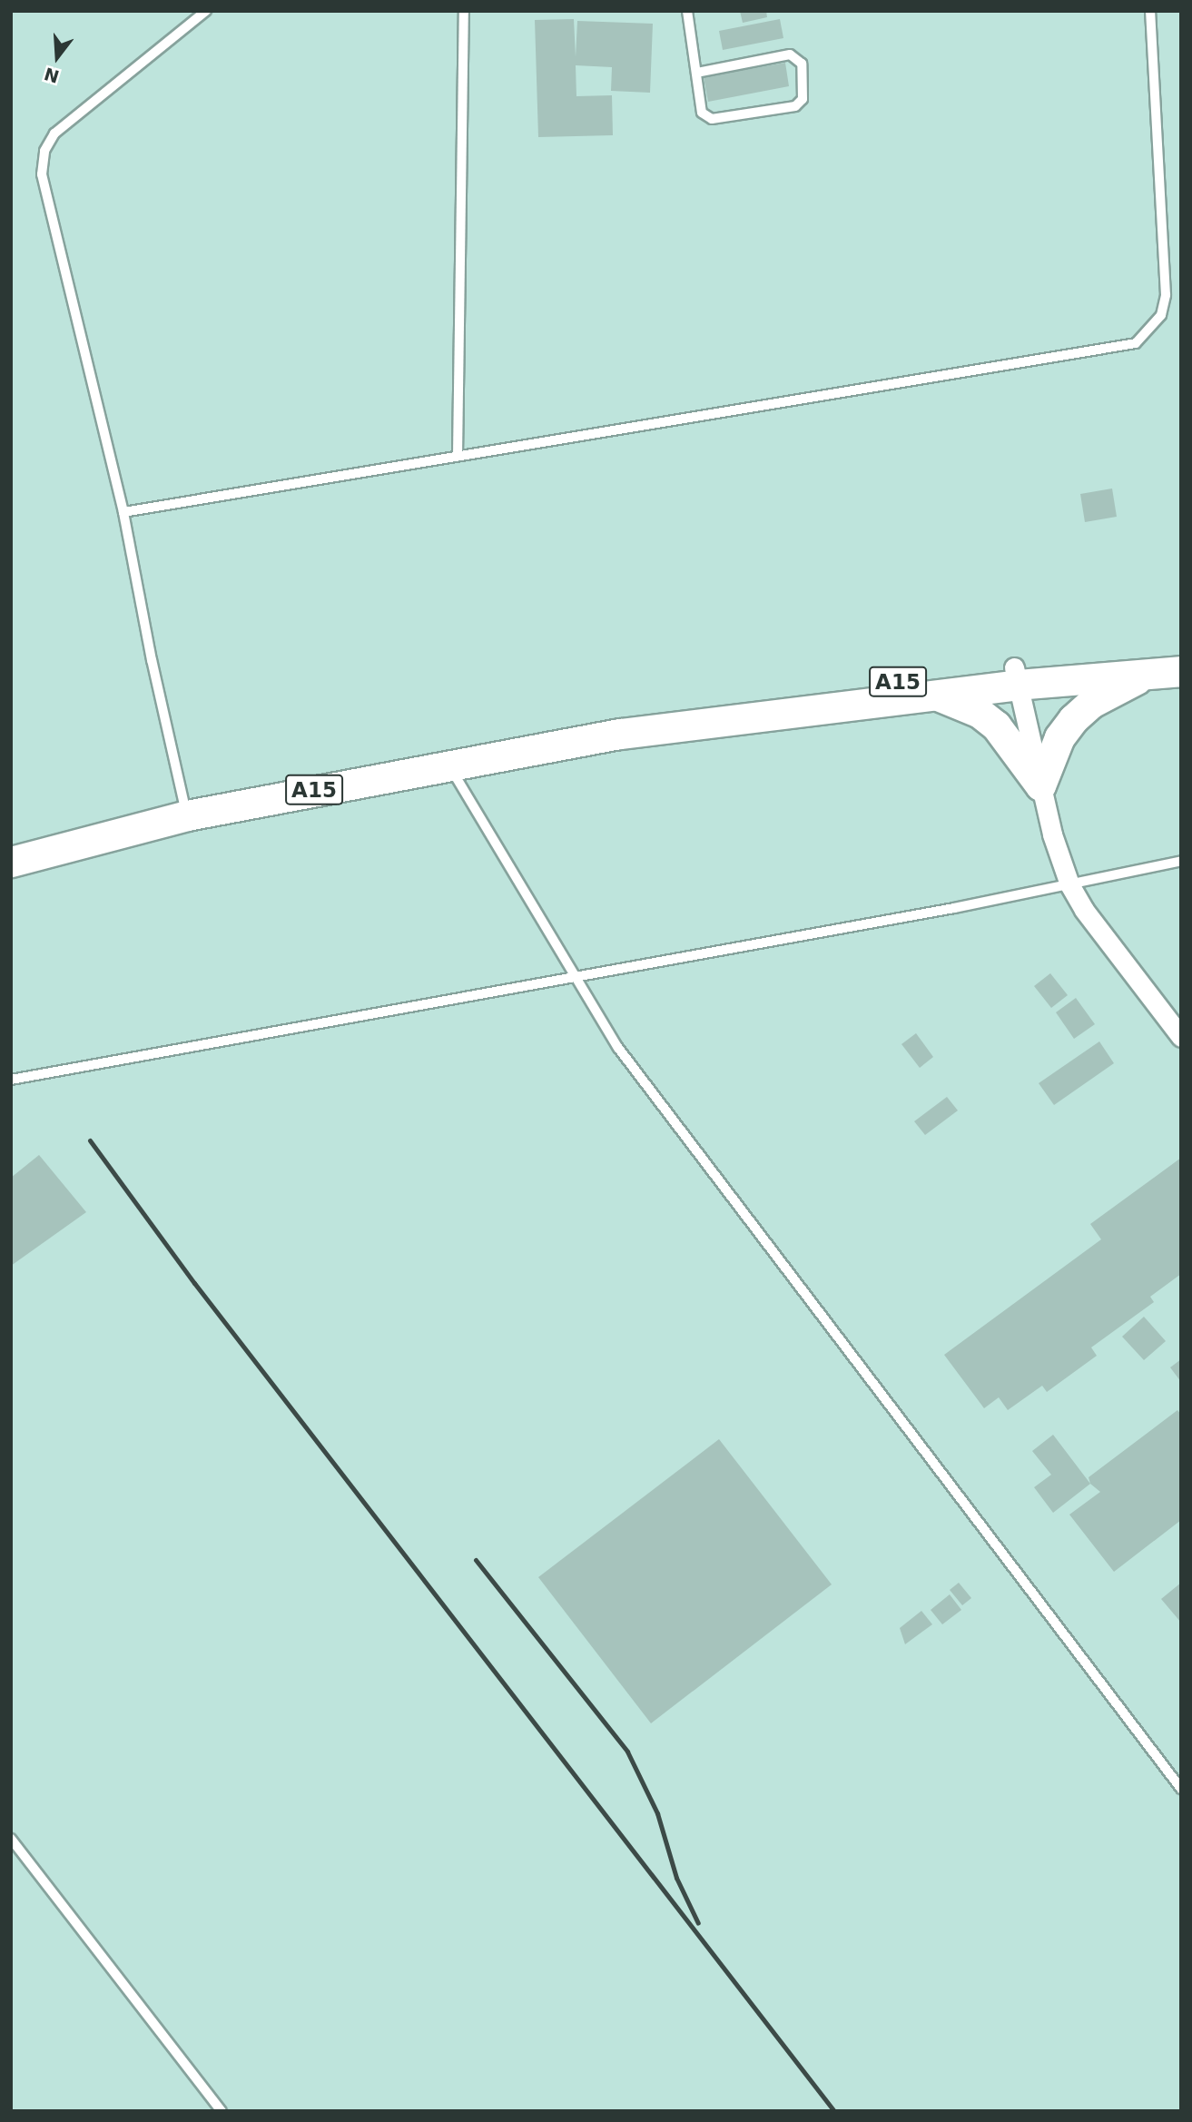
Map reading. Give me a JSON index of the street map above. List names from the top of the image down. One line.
{"streets":{"main road":["A15"]},"north":"bottom"}
